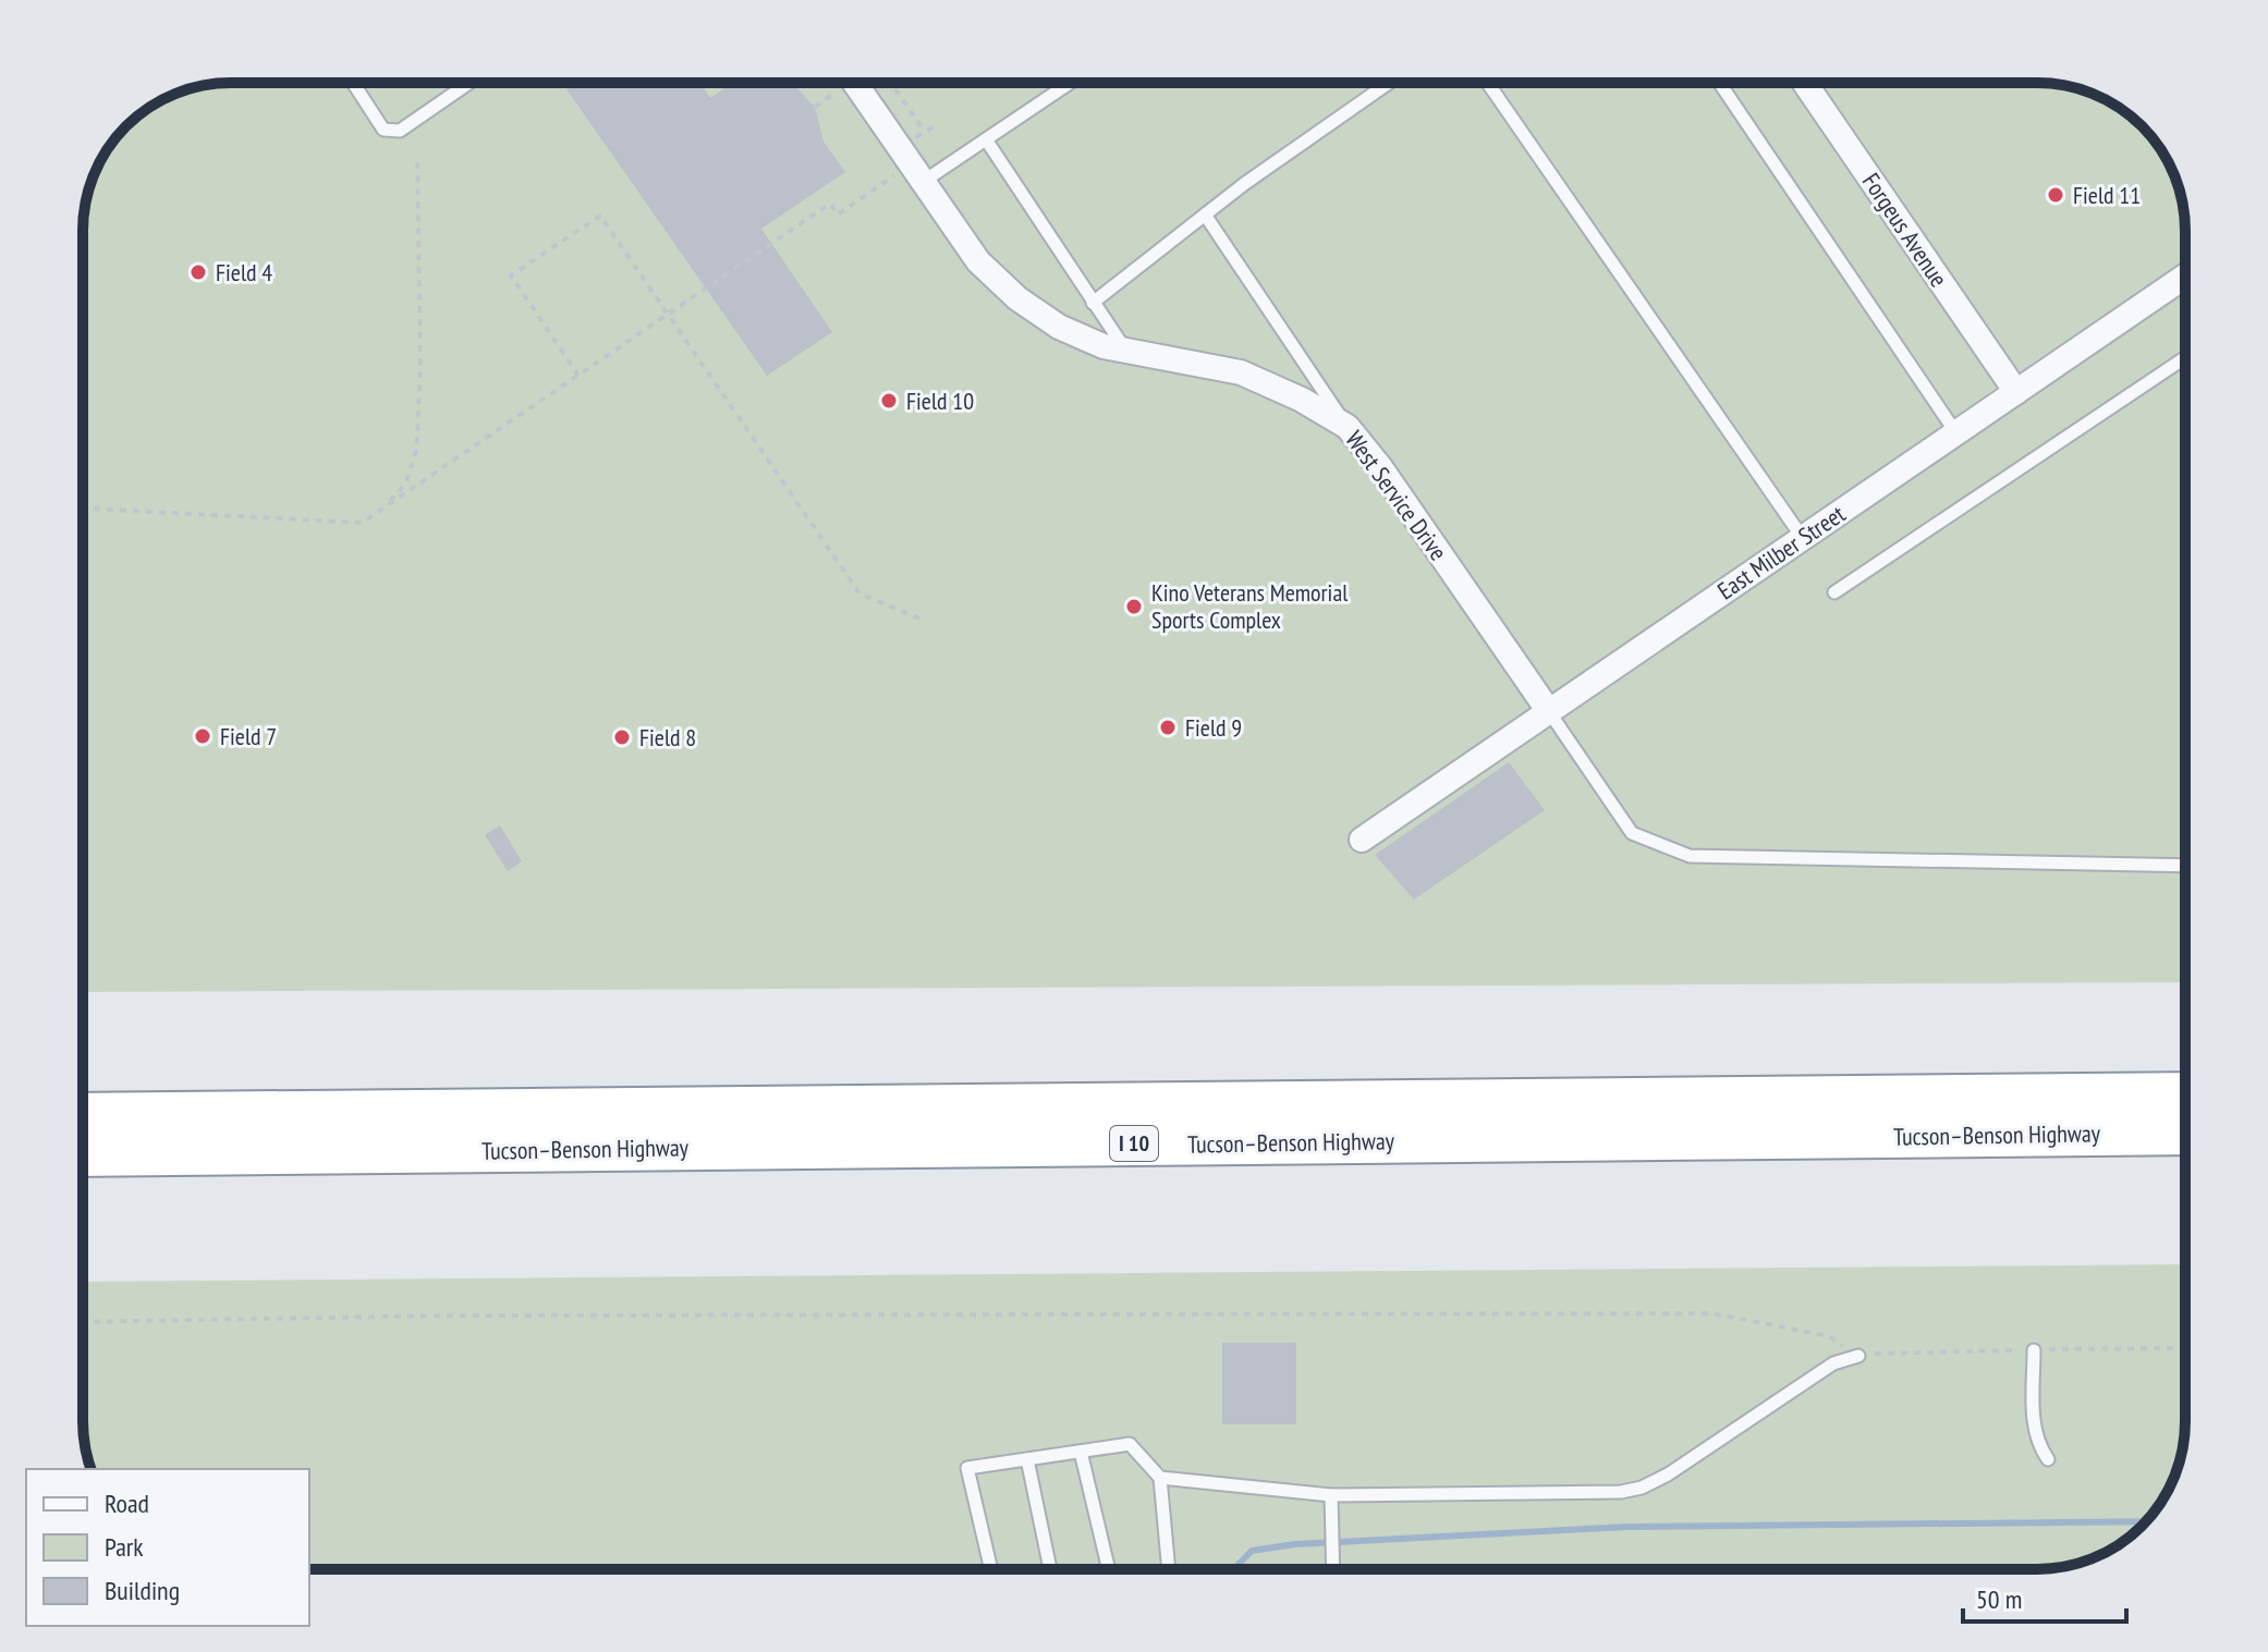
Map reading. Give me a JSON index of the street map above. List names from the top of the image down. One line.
{"streets":{"highway":["Tucson–Benson Highway","I 10"],"street":["Forgeus Avenue","West Service Drive","East Milber Street"]},"crossings":[["Forgeus Avenue","East Milber Street"],["West Service Drive","East Milber Street"]],"places":["Field 11","Field 4","Field 10","Kino Veterans Memorial Sports Complex","Field 9","Field 7","Field 8"],"legend":["Road","Park","Building"],"scale_bar":"50 m"}
